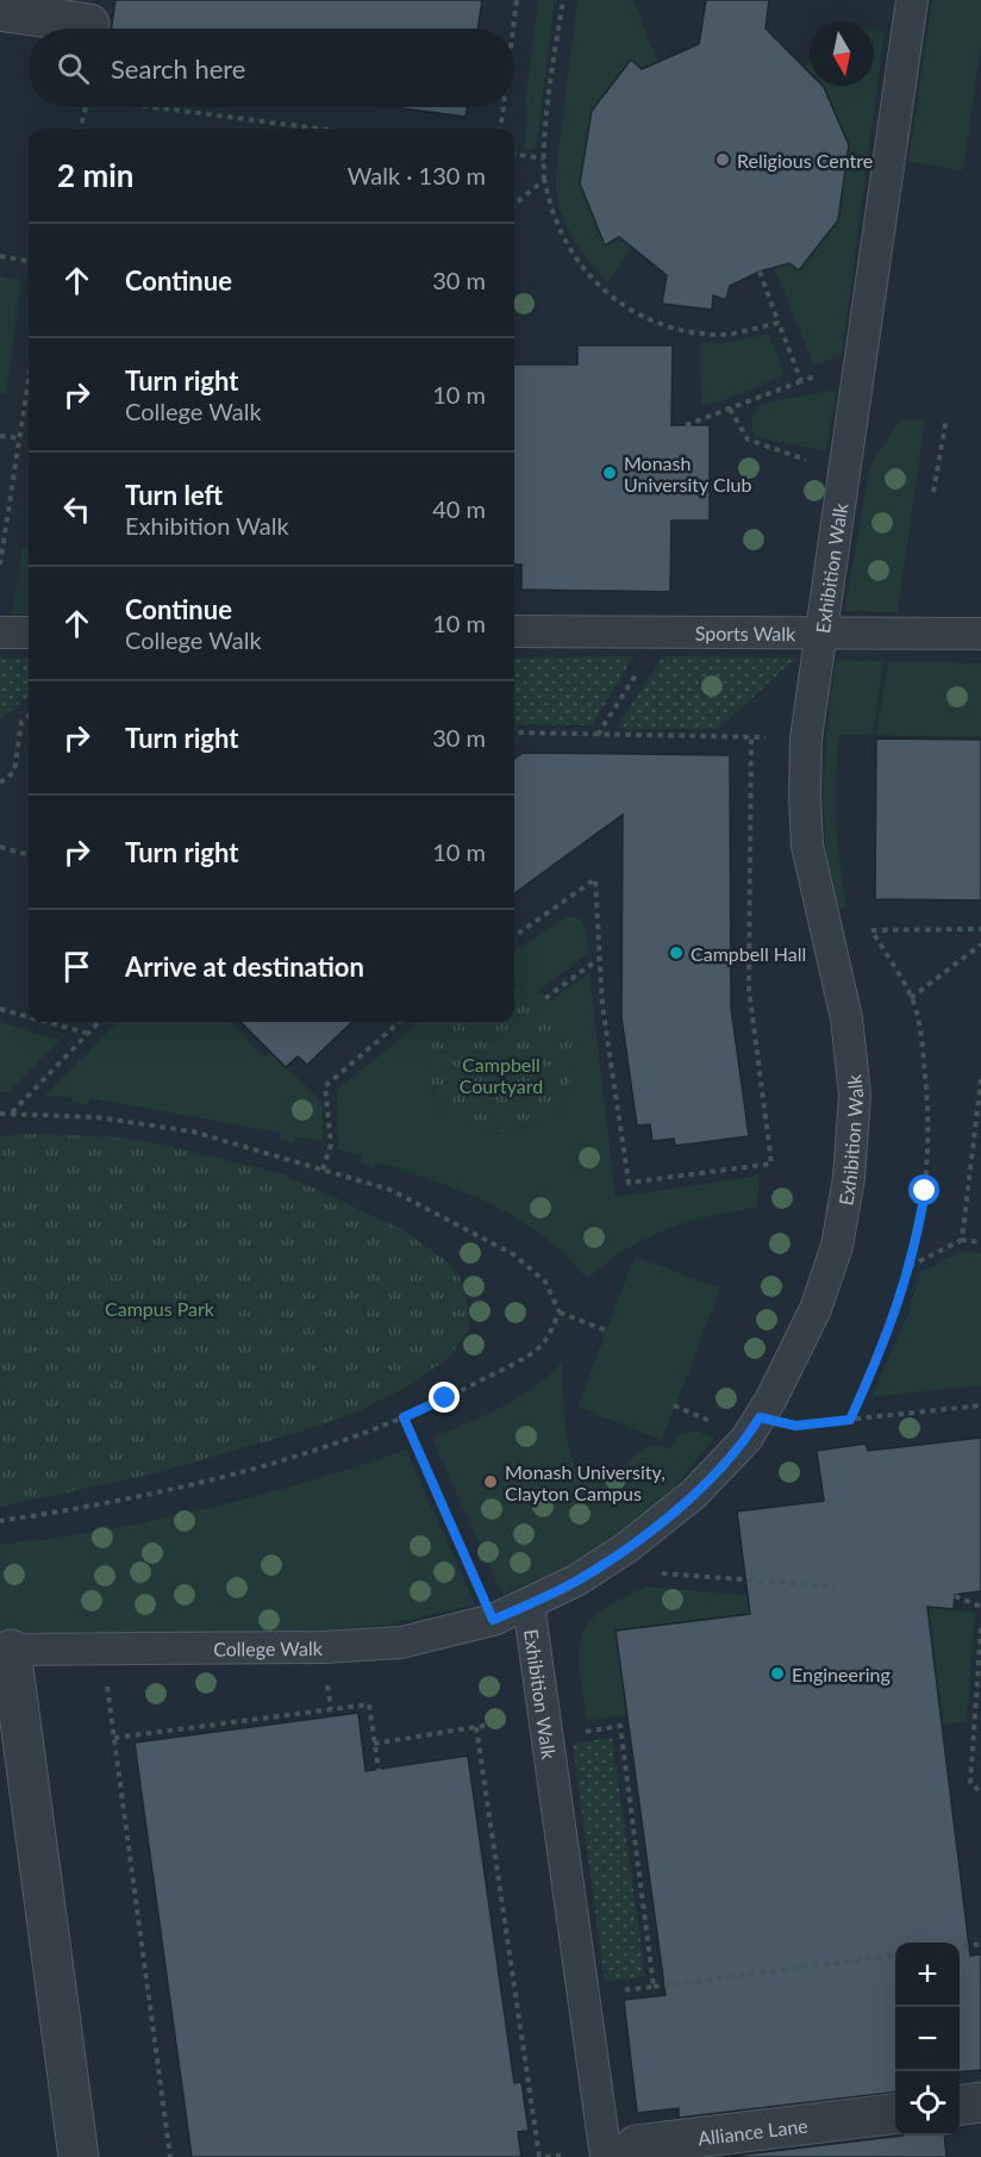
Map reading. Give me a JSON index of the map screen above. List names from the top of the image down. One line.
{"streets":{"street":["Exhibition Walk","Sports Walk","College Walk","Alliance Lane"]},"crossings":[["Exhibition Walk","Sports Walk"],["Exhibition Walk","College Walk"],["Exhibition Walk","Alliance Lane"]],"parks":["Campbell Courtyard","Campus Park"],"places":["Religious Centre","Monash University Club","Campbell Hall","Monash University, Clayton Campus","Engineering"],"north":"bottom","page":{"search":"Search here","heading":["2 min","Walk · 130 m"],"list":[["Continue","30 m"],["Turn right","College Walk","10 m"],["Turn left","Exhibition Walk","40 m"],["Continue","College Walk","10 m"],["Turn right","30 m"],["Turn right","10 m"],"Arrive at destination"],"map_buttons":["+","−"]}}
